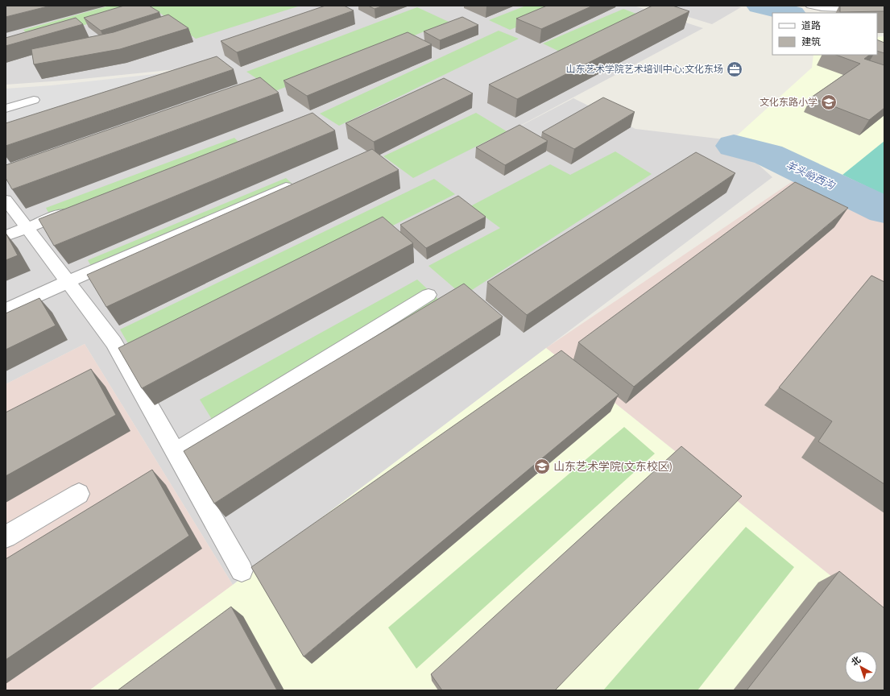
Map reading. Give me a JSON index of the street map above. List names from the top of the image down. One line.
{"water":["羊头峪西沟"],"places":{"office":["山东艺术学院艺术培训中心;文化东场"],"school or university":["文化东路小学","山东艺术学院(文东校区)"]},"legend":["道路","建筑"],"north":"top left"}
